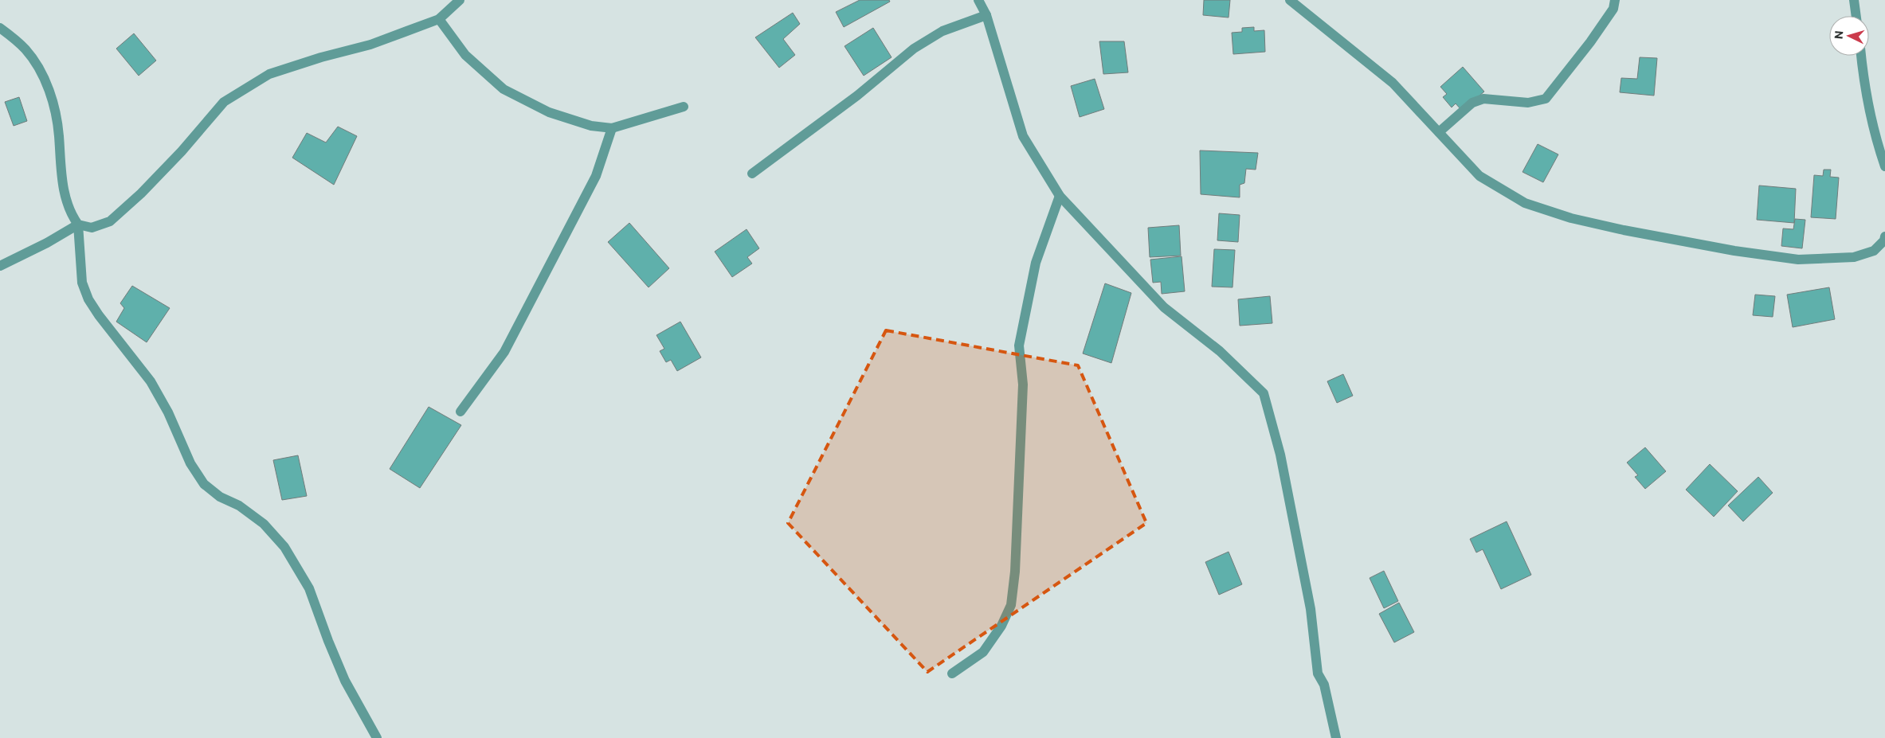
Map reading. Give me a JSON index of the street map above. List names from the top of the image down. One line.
{"north":"left"}
